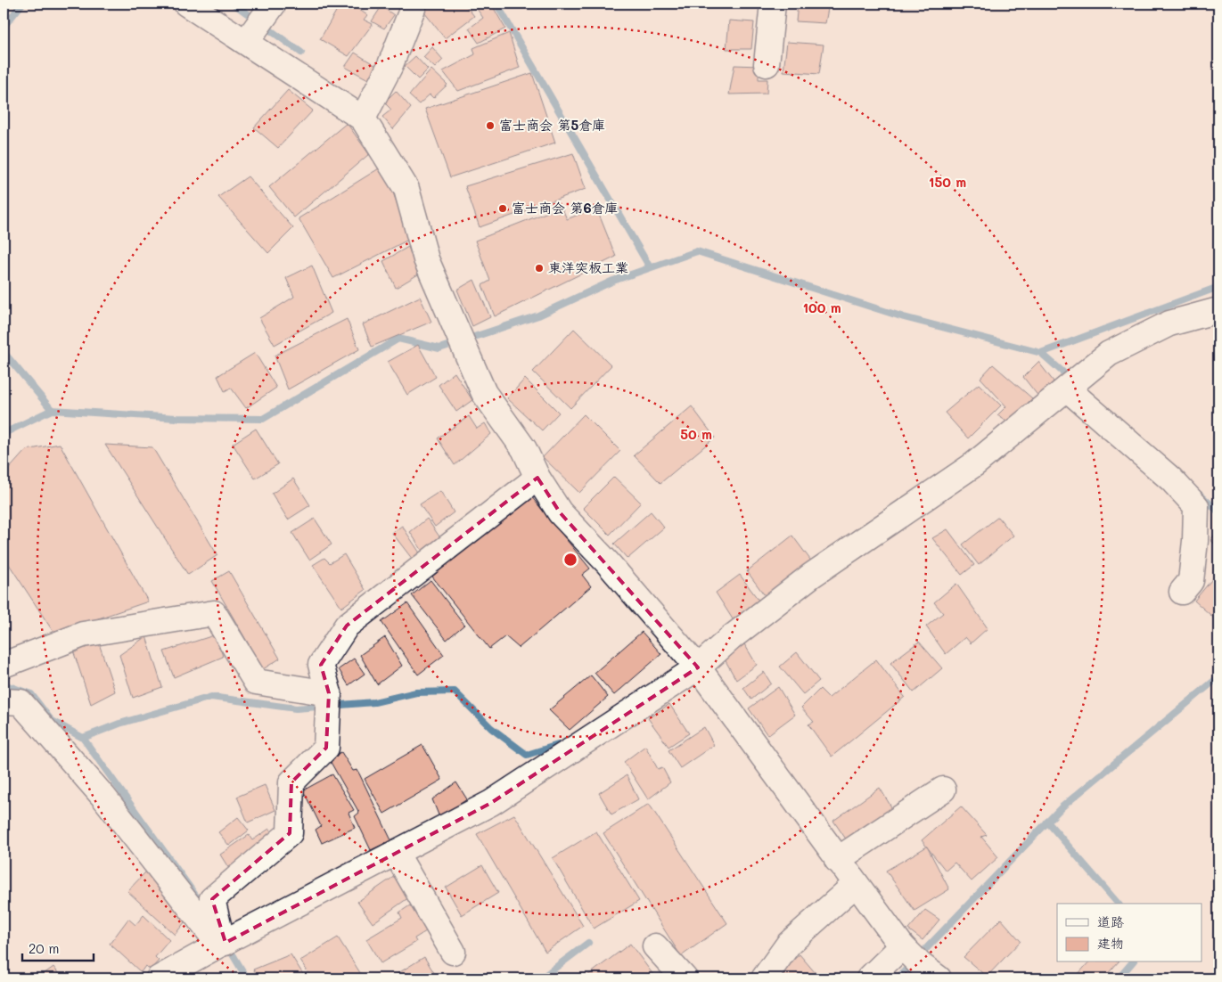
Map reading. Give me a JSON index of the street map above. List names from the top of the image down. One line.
{"places":["富士商会 第5倉庫","富士商会 第6倉庫","東洋突板工業"],"legend":["道路","建物"],"scale_bar":"20 m","rings":["150 m","100 m","50 m"]}
